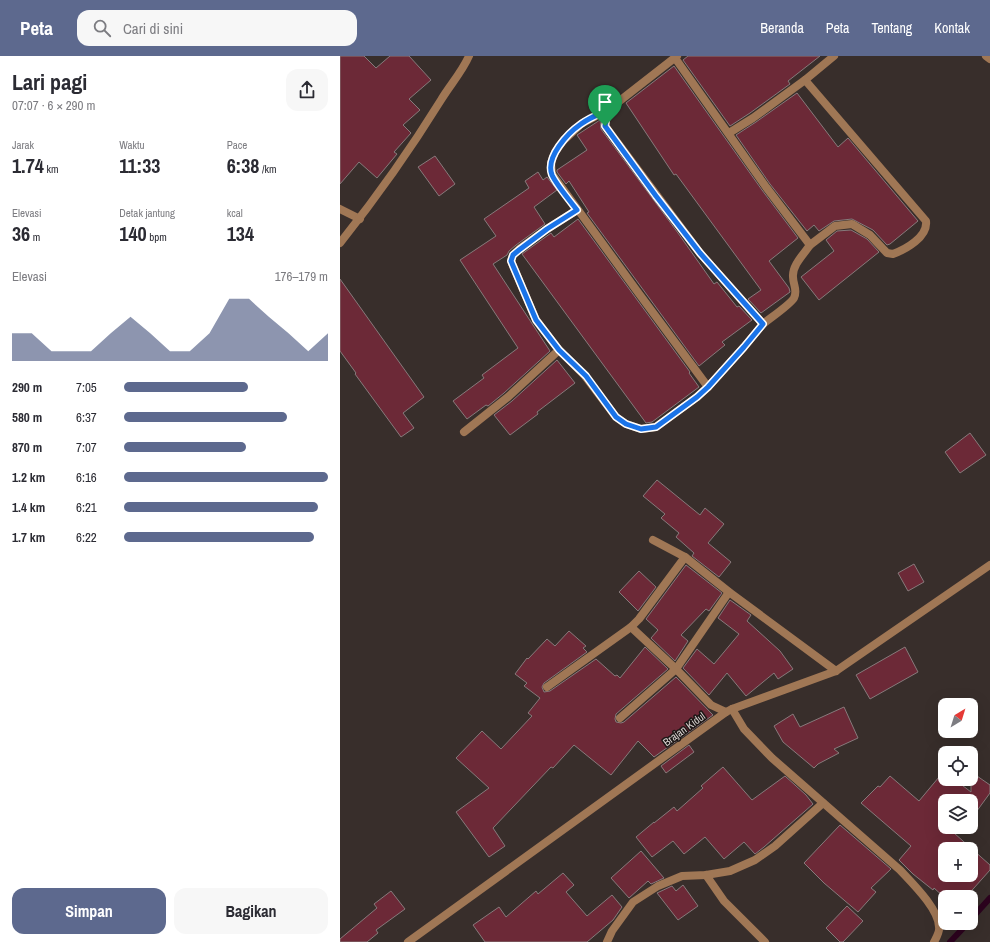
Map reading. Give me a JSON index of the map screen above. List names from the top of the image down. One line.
{"streets":{"street":["Brajan Kidul"]},"north":"top right","page":{"header":"Peta","search":"Cari di sini","nav":["Beranda","Peta","Tentang","Kontak"],"heading":["Lari pagi","07:07 · 6 × 290 m"],"stats":[["Jarak","1.74 km"],["Waktu","11:33"],["Pace","6:38 /km"],["Elevasi","36 m"],["Detak jantung","140 bpm"],["kcal","134"]],"chart":["Elevasi","176–179 m"],"list":[{"name":"290 m","note":"7:05"},{"name":"580 m","note":"6:37"},{"name":"870 m","note":"7:07"},{"name":"1.2 km","note":"6:16"},{"name":"1.4 km","note":"6:21"},{"name":"1.7 km","note":"6:22"}],"map_buttons":["+","−"],"buttons":["Simpan","Bagikan"]}}
